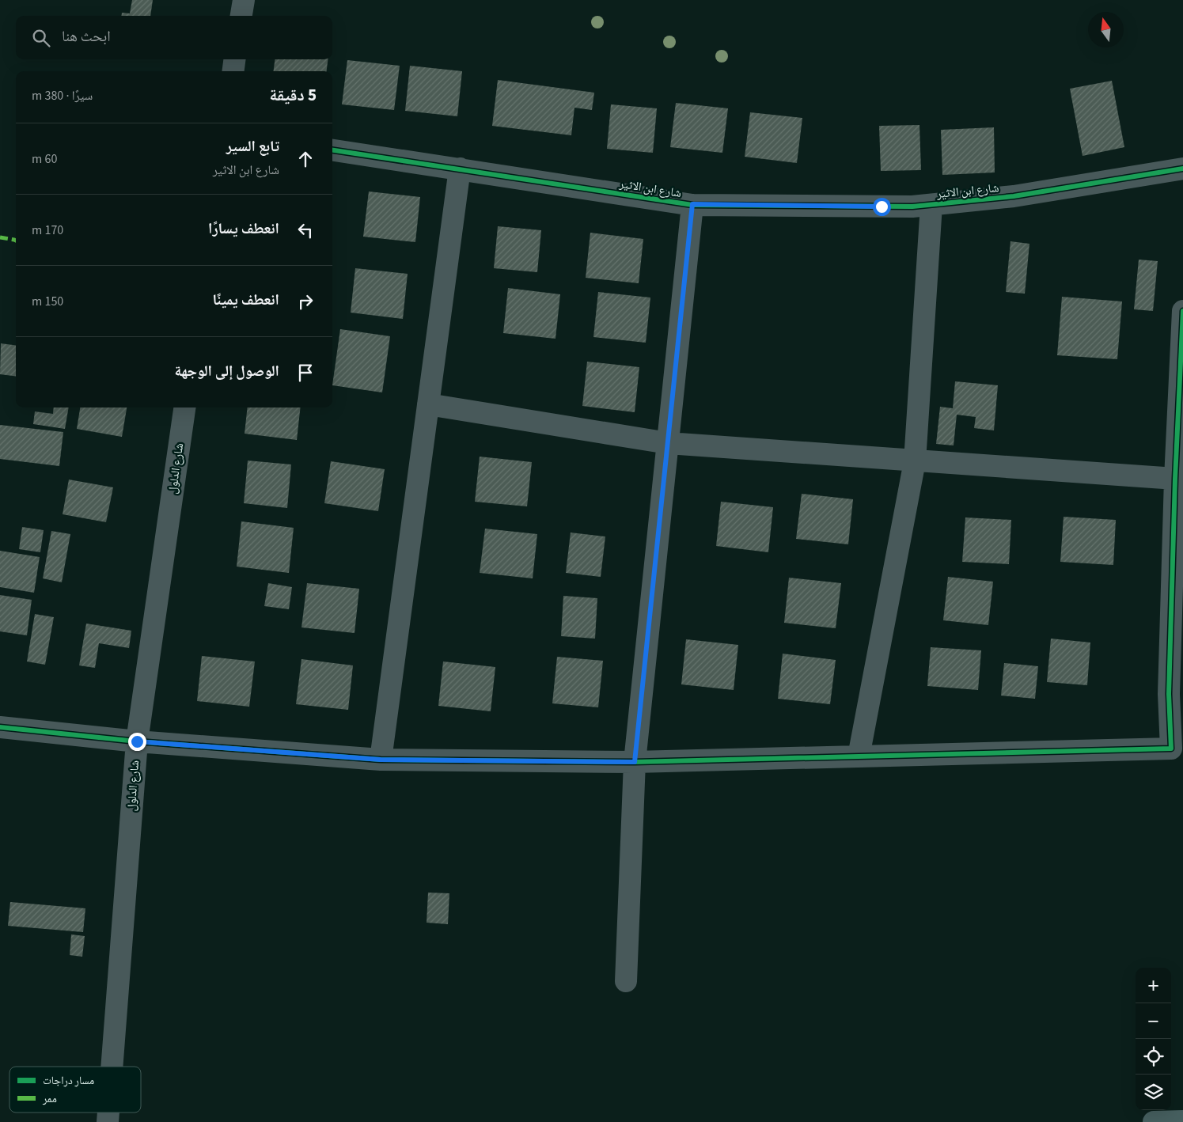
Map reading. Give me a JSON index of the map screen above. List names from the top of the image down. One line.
{"streets":{"street":["شارع ابن الاثير","شارع الدلول"]},"legend":["مسار دراجات","ممر"],"north":"top","page":{"search":"ابحث هنا","heading":["5 دقيقة","سيرًا · 380 m"],"list":[["تابع السير","شارع ابن الاثير","60 m"],["انعطف يسارًا","170 m"],["انعطف يمينًا","150 m"],"الوصول إلى الوجهة"],"map_buttons":["+","−"]}}
